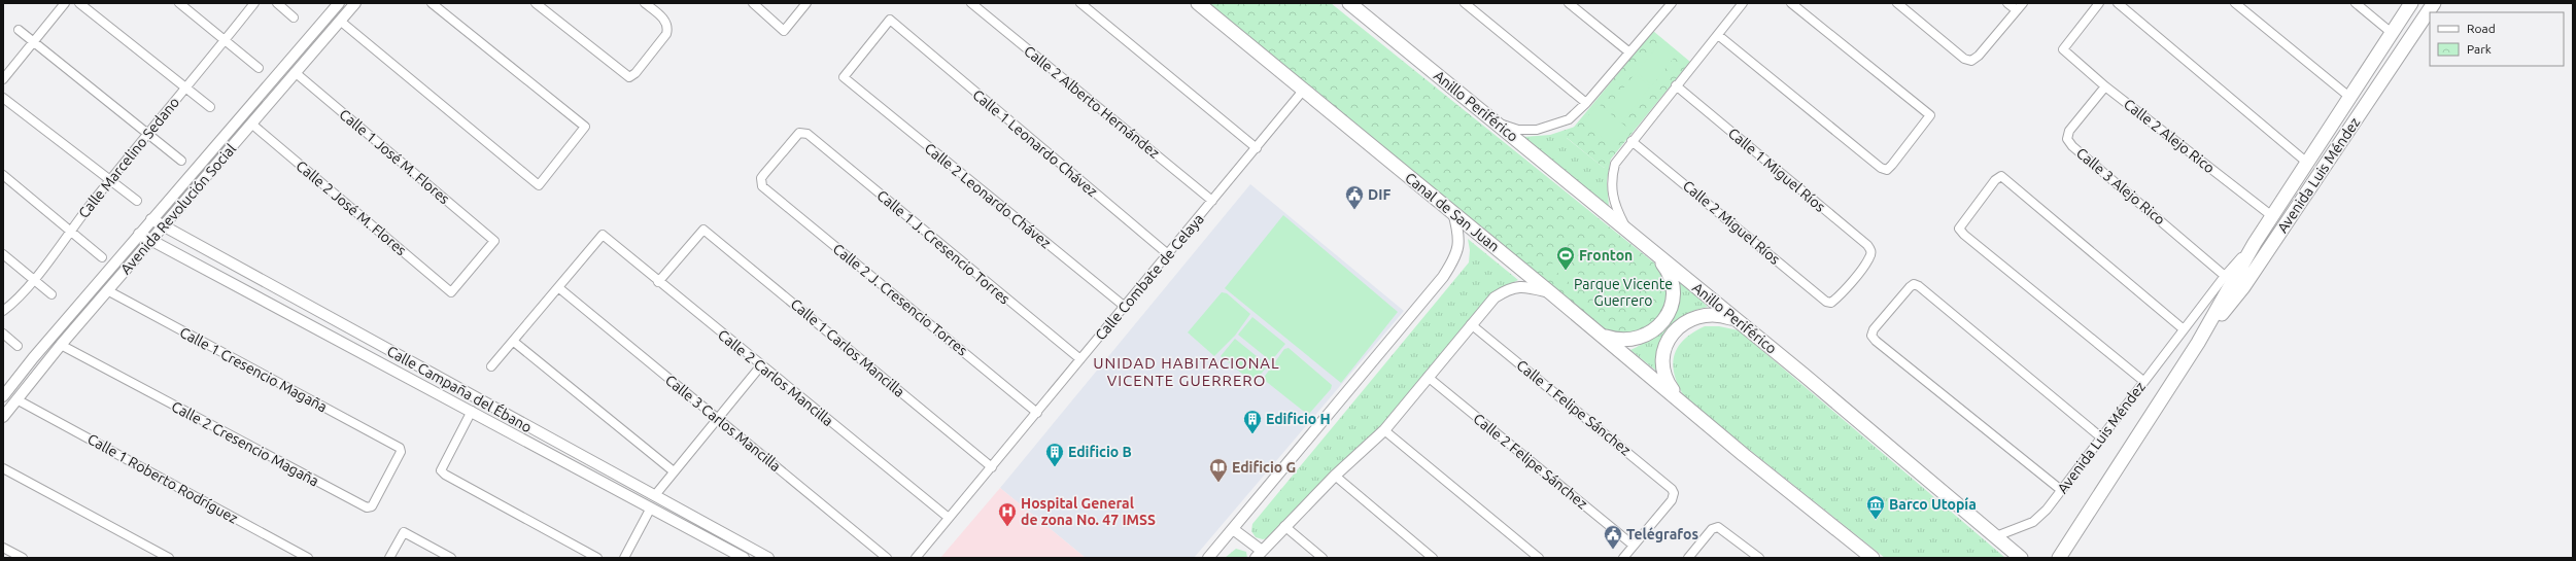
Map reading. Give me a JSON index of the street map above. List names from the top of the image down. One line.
{"streets":{"main road":["Anillo Periférico","Avenida Luis Méndez","Canal de San Juan"],"street":["Calle 2 Alberto Hernández","Calle 2 Alejo Rico","Calle 1 Leonardo Chávez","Calle 1 José M. Flores","Calle Marcelino Sedano","Calle 1 Miguel Ríos","Calle 3 Alejo Rico","Calle 2 Leonardo Chávez","Calle 2 José M. Flores","Avenida Revolución Social","Calle 2 Miguel Ríos","Calle 1 J. Cresencio Torres","Calle Combate de Celaya","Calle 2 J. Cresencio Torres","Calle 1 Carlos Mancilla","Calle 1 Cresencio Magaña","Calle 2 Carlos Mancilla","Calle Campaña del Ébano","Calle 1 Felipe Sánchez","Calle 3 Carlos Mancilla","Calle 2 Cresencio Magaña","Calle 2 Felipe Sánchez","Calle 1 Roberto Rodríguez"]},"crossings":[["Calle 2 Alberto Hernández","Calle Combate de Celaya"],["Anillo Periférico","Avenida Luis Méndez"],["Calle 2 Alejo Rico","Avenida Luis Méndez"],["Calle 2 Alejo Rico","Calle 3 Alejo Rico"],["Calle 1 Leonardo Chávez","Calle 2 Leonardo Chávez"],["Calle 1 Leonardo Chávez","Calle Combate de Celaya"],["Calle 1 José M. Flores","Calle 2 José M. Flores"],["Calle 1 José M. Flores","Avenida Revolución Social"],["Calle 1 Miguel Ríos","Calle 2 Miguel Ríos"],["Avenida Luis Méndez","Calle 3 Alejo Rico"],["Calle 2 Leonardo Chávez","Calle Combate de Celaya"],["Calle 2 José M. Flores","Avenida Revolución Social"],["Avenida Revolución Social","Calle 1 Cresencio Magaña"],["Avenida Revolución Social","Calle Campaña del Ébano"],["Avenida Revolución Social","Calle 2 Cresencio Magaña"],["Avenida Revolución Social","Calle 1 Roberto Rodríguez"],["Canal de San Juan","Calle Combate de Celaya"],["Calle 1 J. Cresencio Torres","Calle Combate de Celaya"],["Calle 1 J. Cresencio Torres","Calle 2 J. Cresencio Torres"],["Calle Combate de Celaya","Calle 2 J. Cresencio Torres"],["Calle Combate de Celaya","Calle 1 Carlos Mancilla"],["Calle Combate de Celaya","Calle 2 Carlos Mancilla"],["Calle 1 Carlos Mancilla","Calle 2 Carlos Mancilla"],["Calle 1 Cresencio Magaña","Calle 2 Cresencio Magaña"],["Calle 2 Carlos Mancilla","Calle 3 Carlos Mancilla"],["Calle 1 Felipe Sánchez","Calle 2 Felipe Sánchez"]],"districts":["UNIDAD HABITACIONAL VICENTE GUERRERO"],"parks":["Parque Vicente Guerrero"],"places":{"public building":["DIF","Telégrafos"],"sports":["Fronton"],"building":["Edificio H","Edificio B"],"library":["Edificio G"],"museum":["Barco Utopía"],"hospital":["Hospital General de zona No. 47 IMSS"]},"legend":["Road","Park"]}
